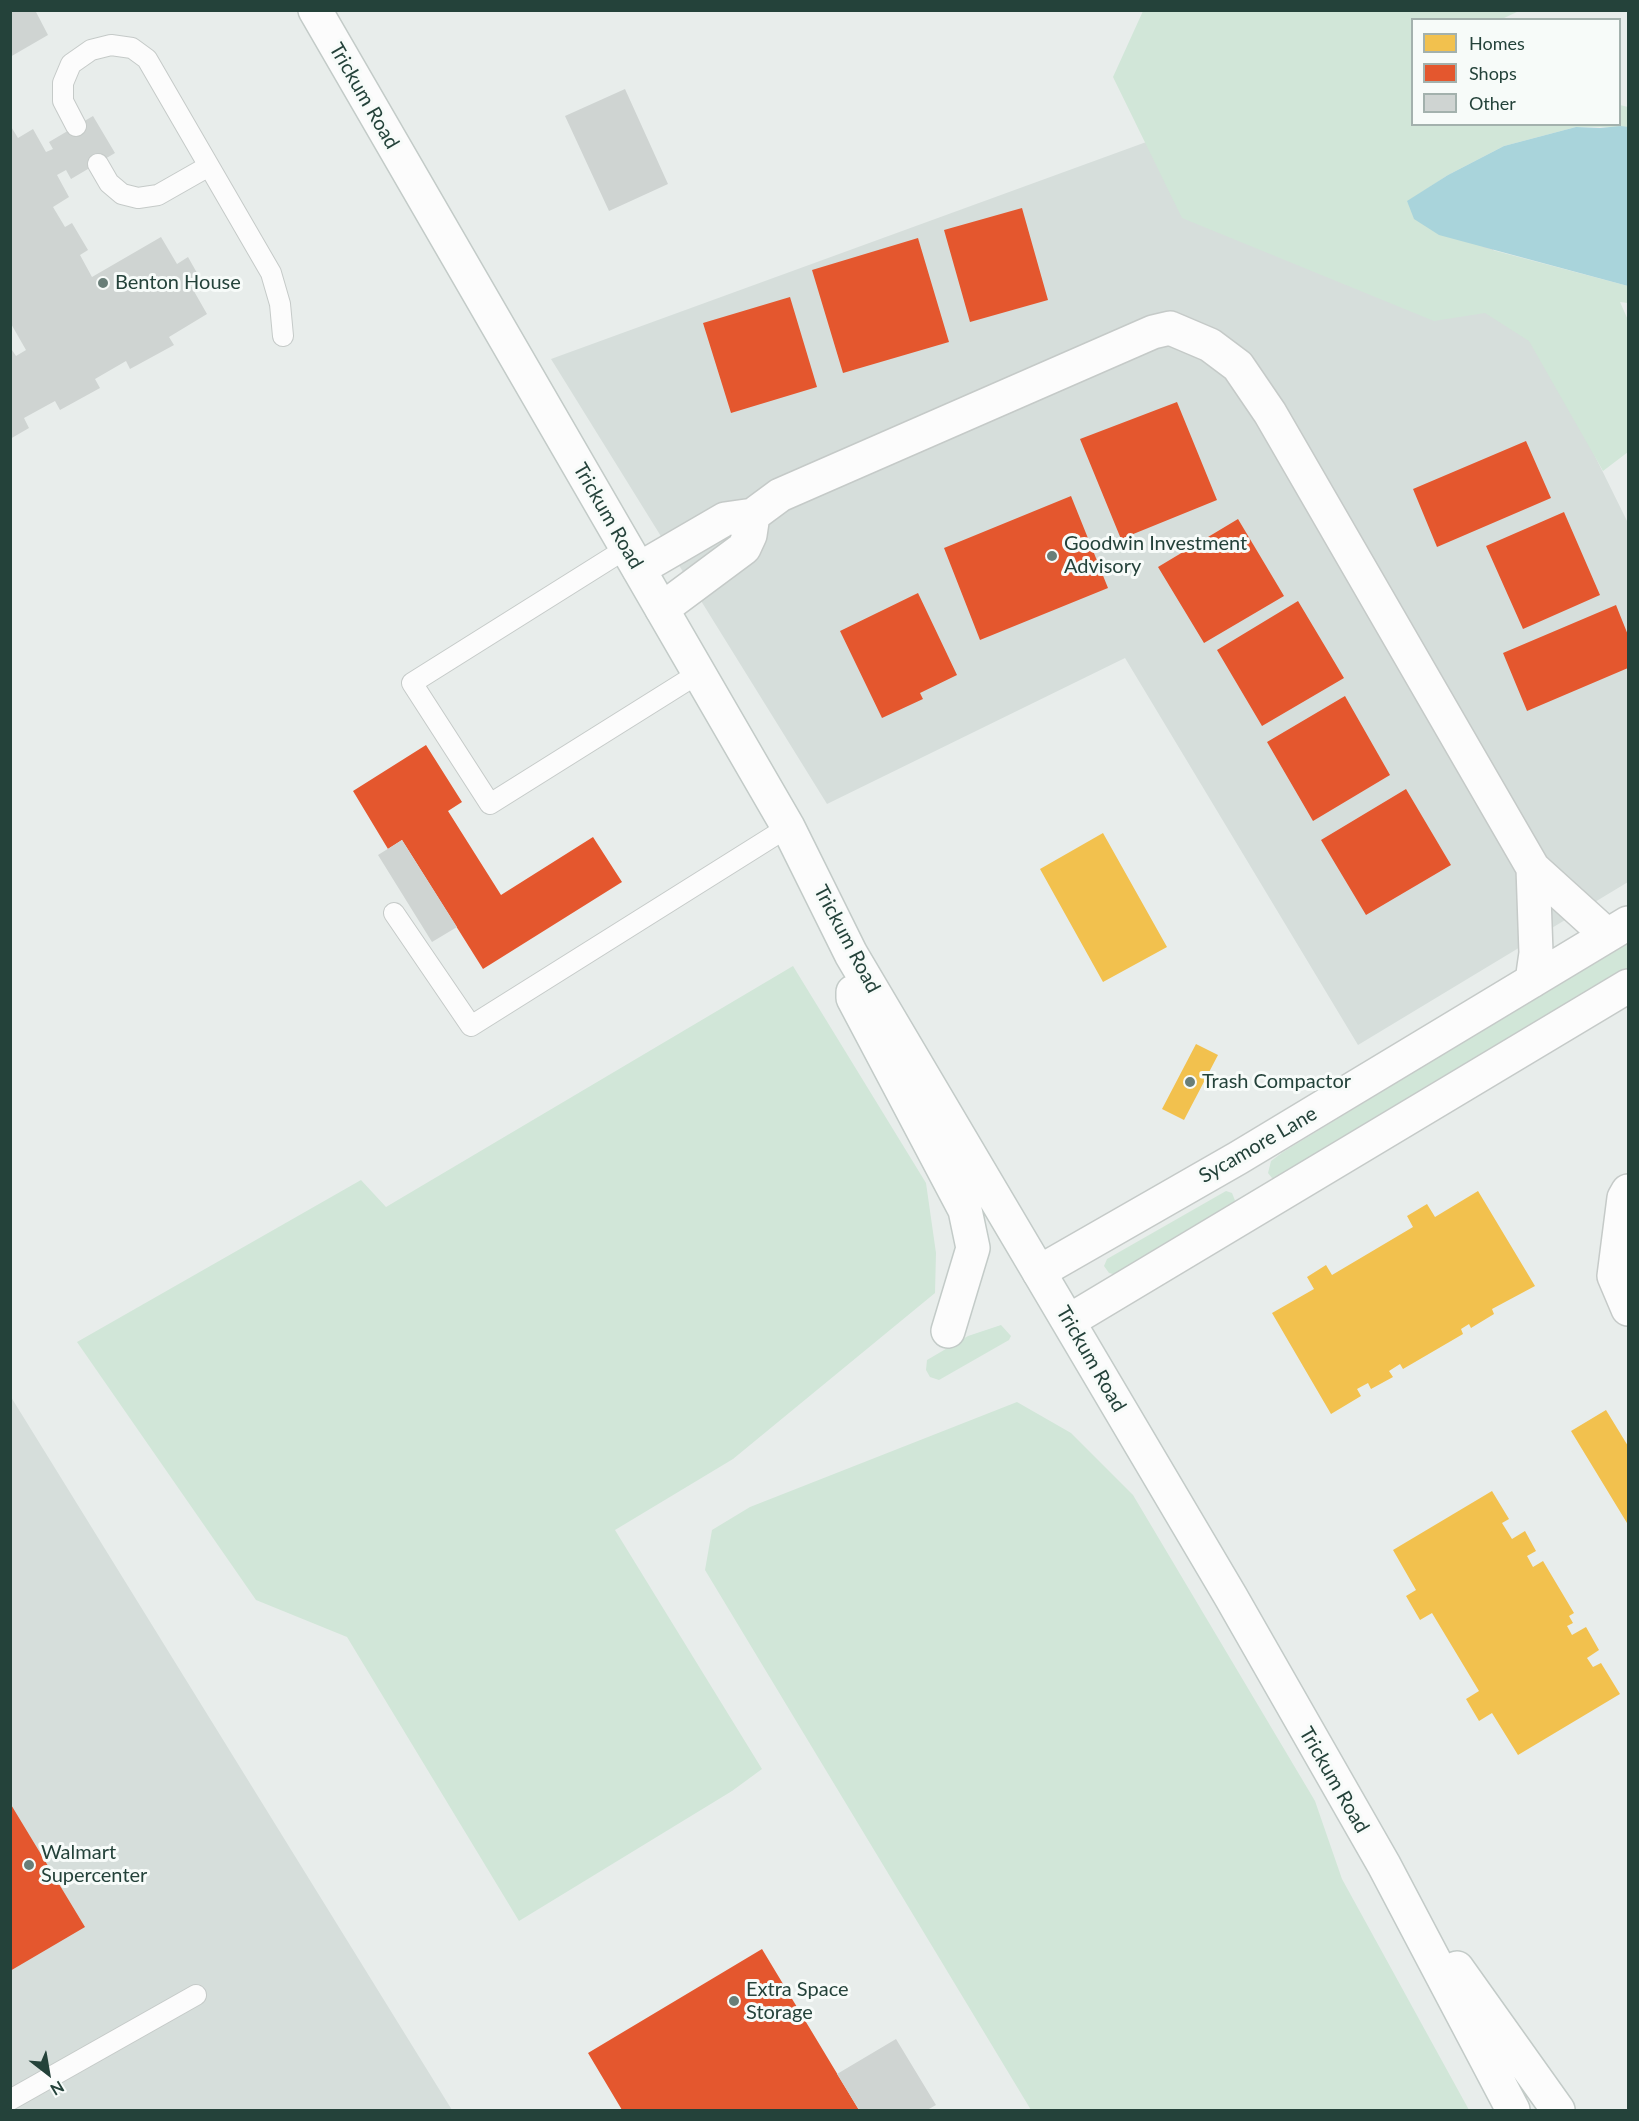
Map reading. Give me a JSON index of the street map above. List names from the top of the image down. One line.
{"streets":{"street":["Trickum Road","Sycamore Lane"]},"crossings":[["Trickum Road","Sycamore Lane"]],"places":["Benton House","Goodwin Investment Advisory","Trash Compactor","Walmart Supercenter","Extra Space Storage"],"legend":["Homes","Shops","Other"],"north":"bottom right"}
